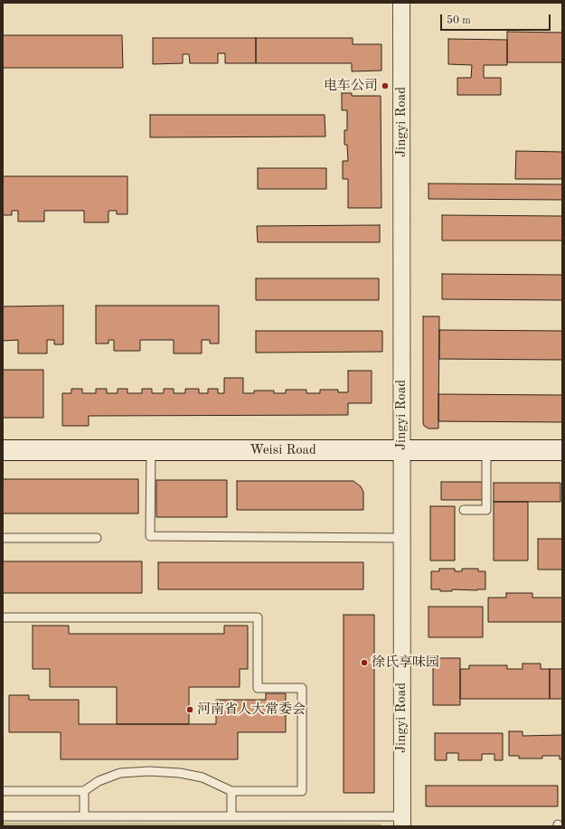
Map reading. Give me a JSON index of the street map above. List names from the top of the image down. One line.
{"streets":{"street":["Jingyi Road","Weisi Road"]},"crossings":[["Jingyi Road","Weisi Road"]],"places":["电车公司","徐氏享味园","河南省人大常委会"],"scale_bar":"50 m"}
